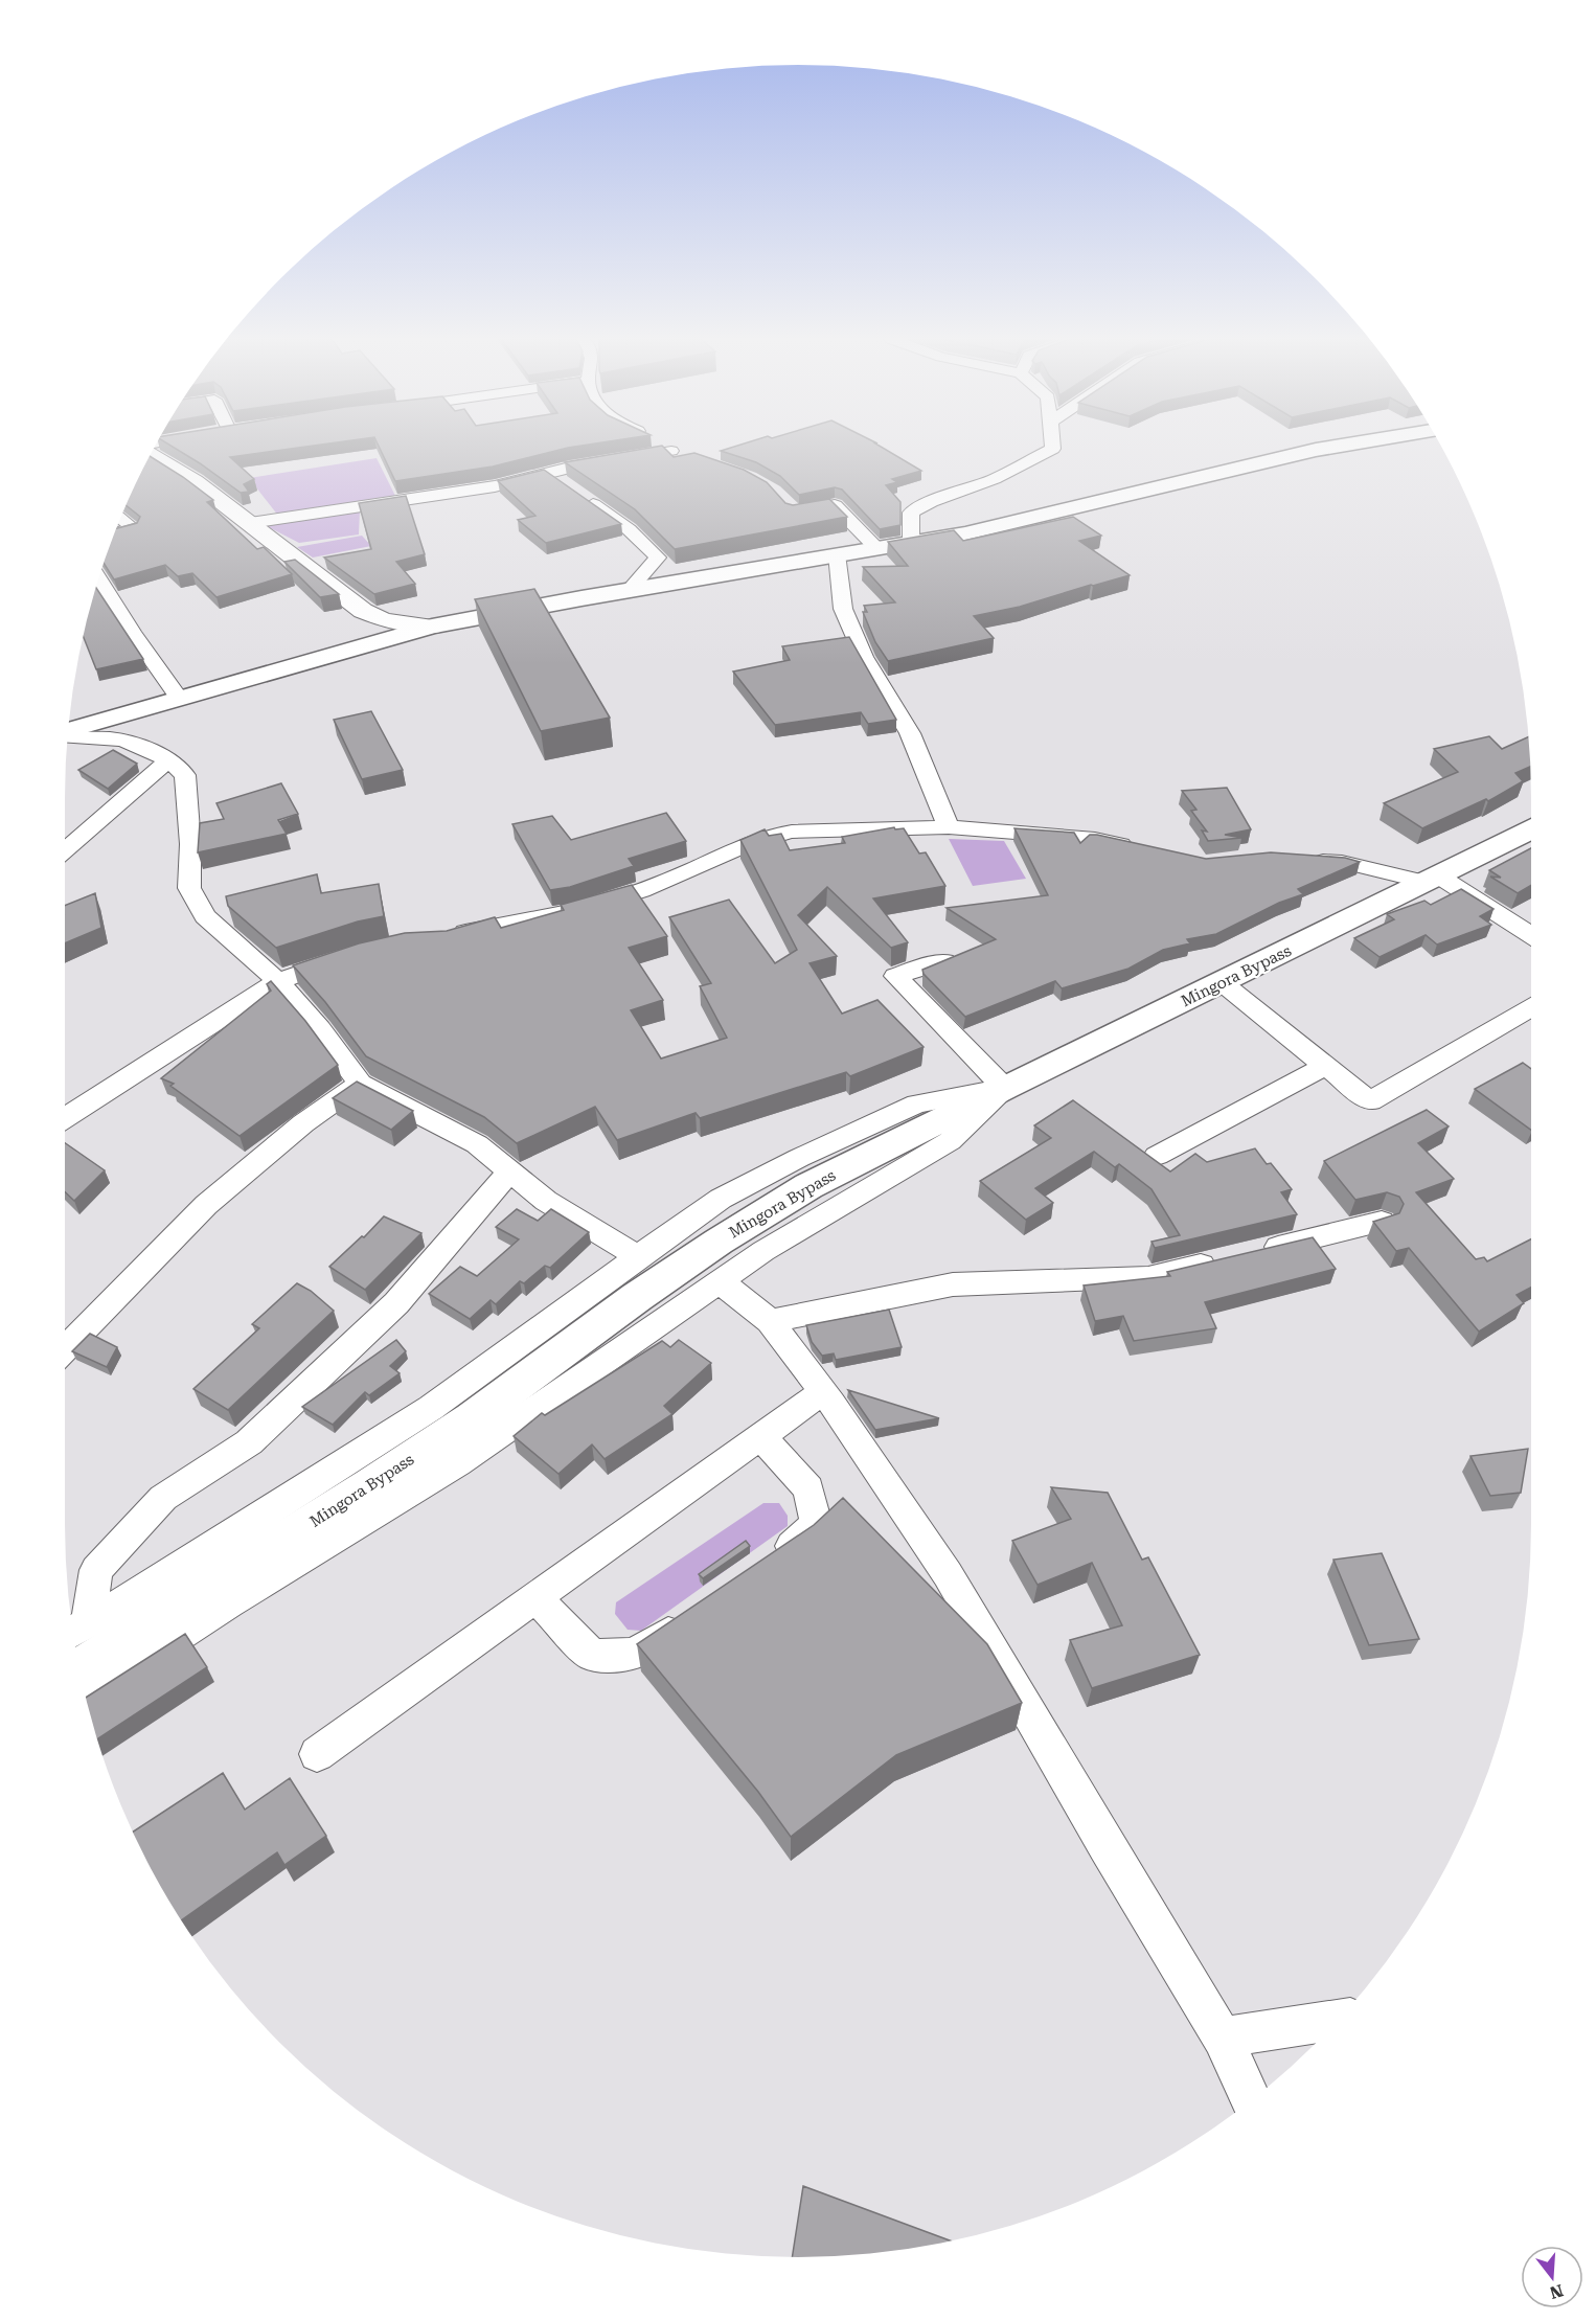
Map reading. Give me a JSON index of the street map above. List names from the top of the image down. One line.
{"streets":{"main road":["Mingora Bypass"]},"north":"bottom"}
